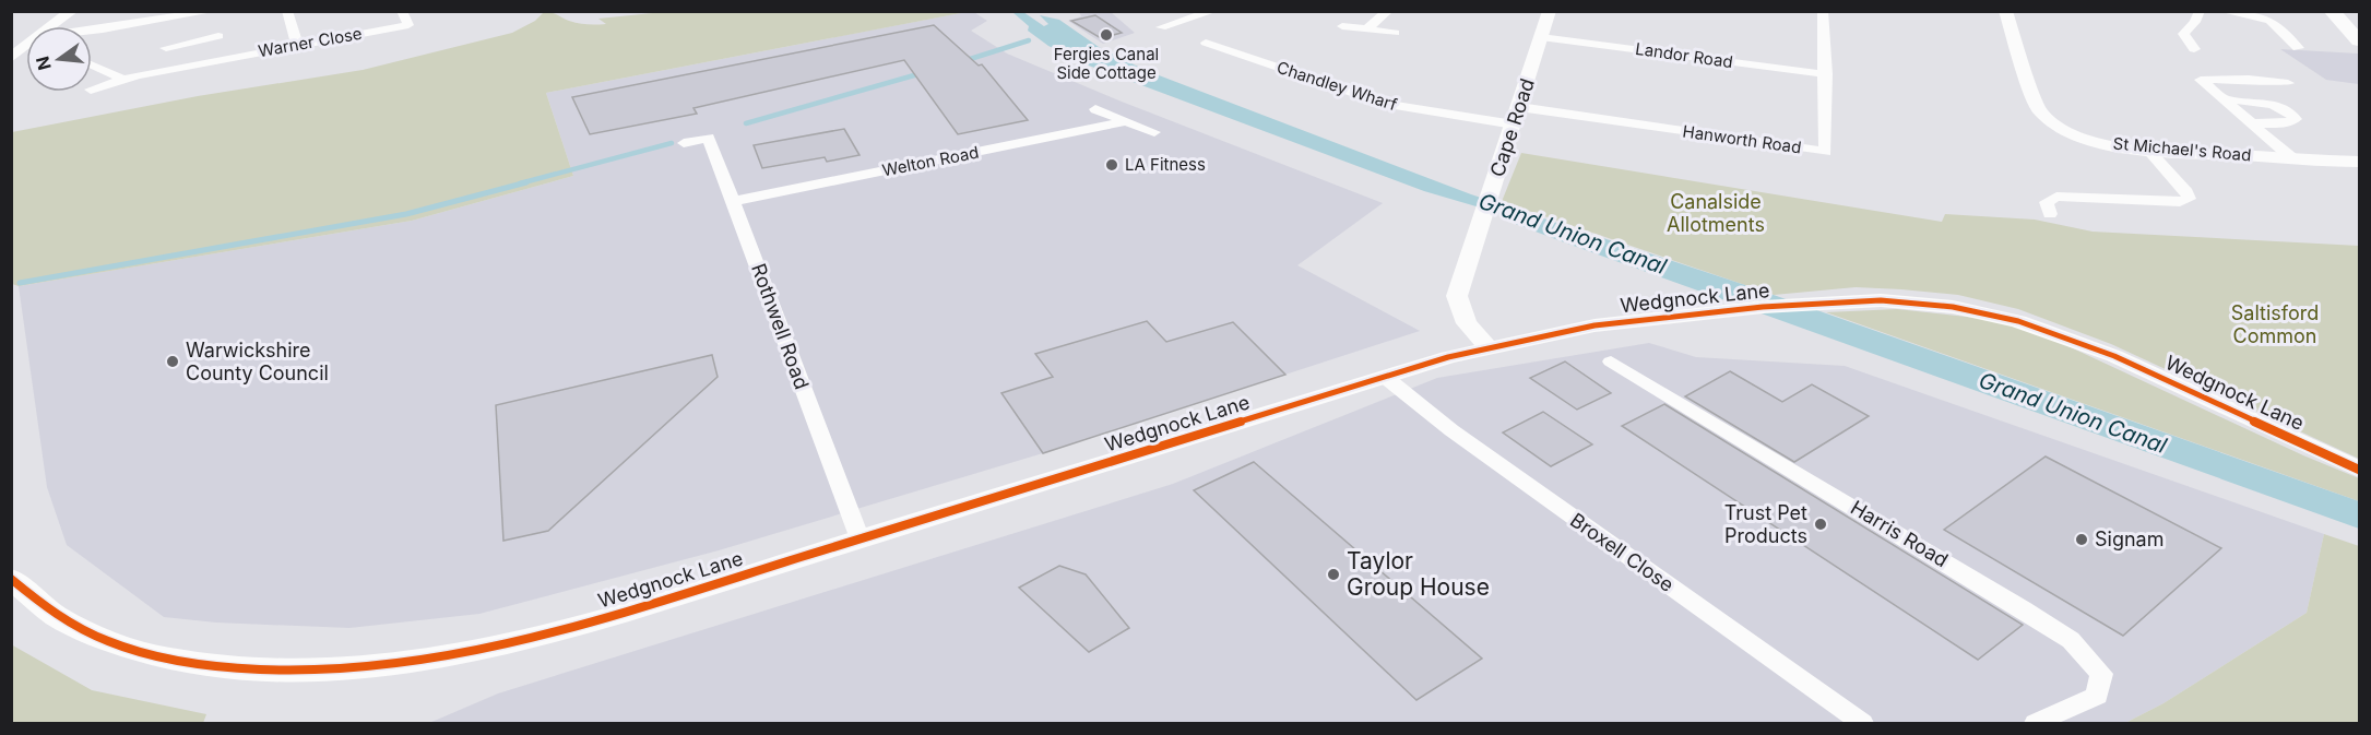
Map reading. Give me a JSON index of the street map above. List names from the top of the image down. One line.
{"streets":{"street":["Warner Close","Landor Road","Chandley Wharf","Cape Road","Hanworth Road","St Michael's Road","Welton Road","Wedgnock Lane","Rothwell Road","Harris Road","Broxell Close"]},"crossings":[["Landor Road","Cape Road"],["Landor Road","Hanworth Road"],["Chandley Wharf","Cape Road"],["Cape Road","Hanworth Road"],["Cape Road","Wedgnock Lane"],["Welton Road","Rothwell Road"],["Wedgnock Lane","Rothwell Road"],["Wedgnock Lane","Broxell Close"]],"water":["Grand Union Canal"],"parks":["Canalside Allotments","Saltisford Common"],"places":["Fergies Canal Side Cottage","LA Fitness","Warwickshire County Council","Trust Pet Products","Signam","Taylor Group House"],"north":"left"}
